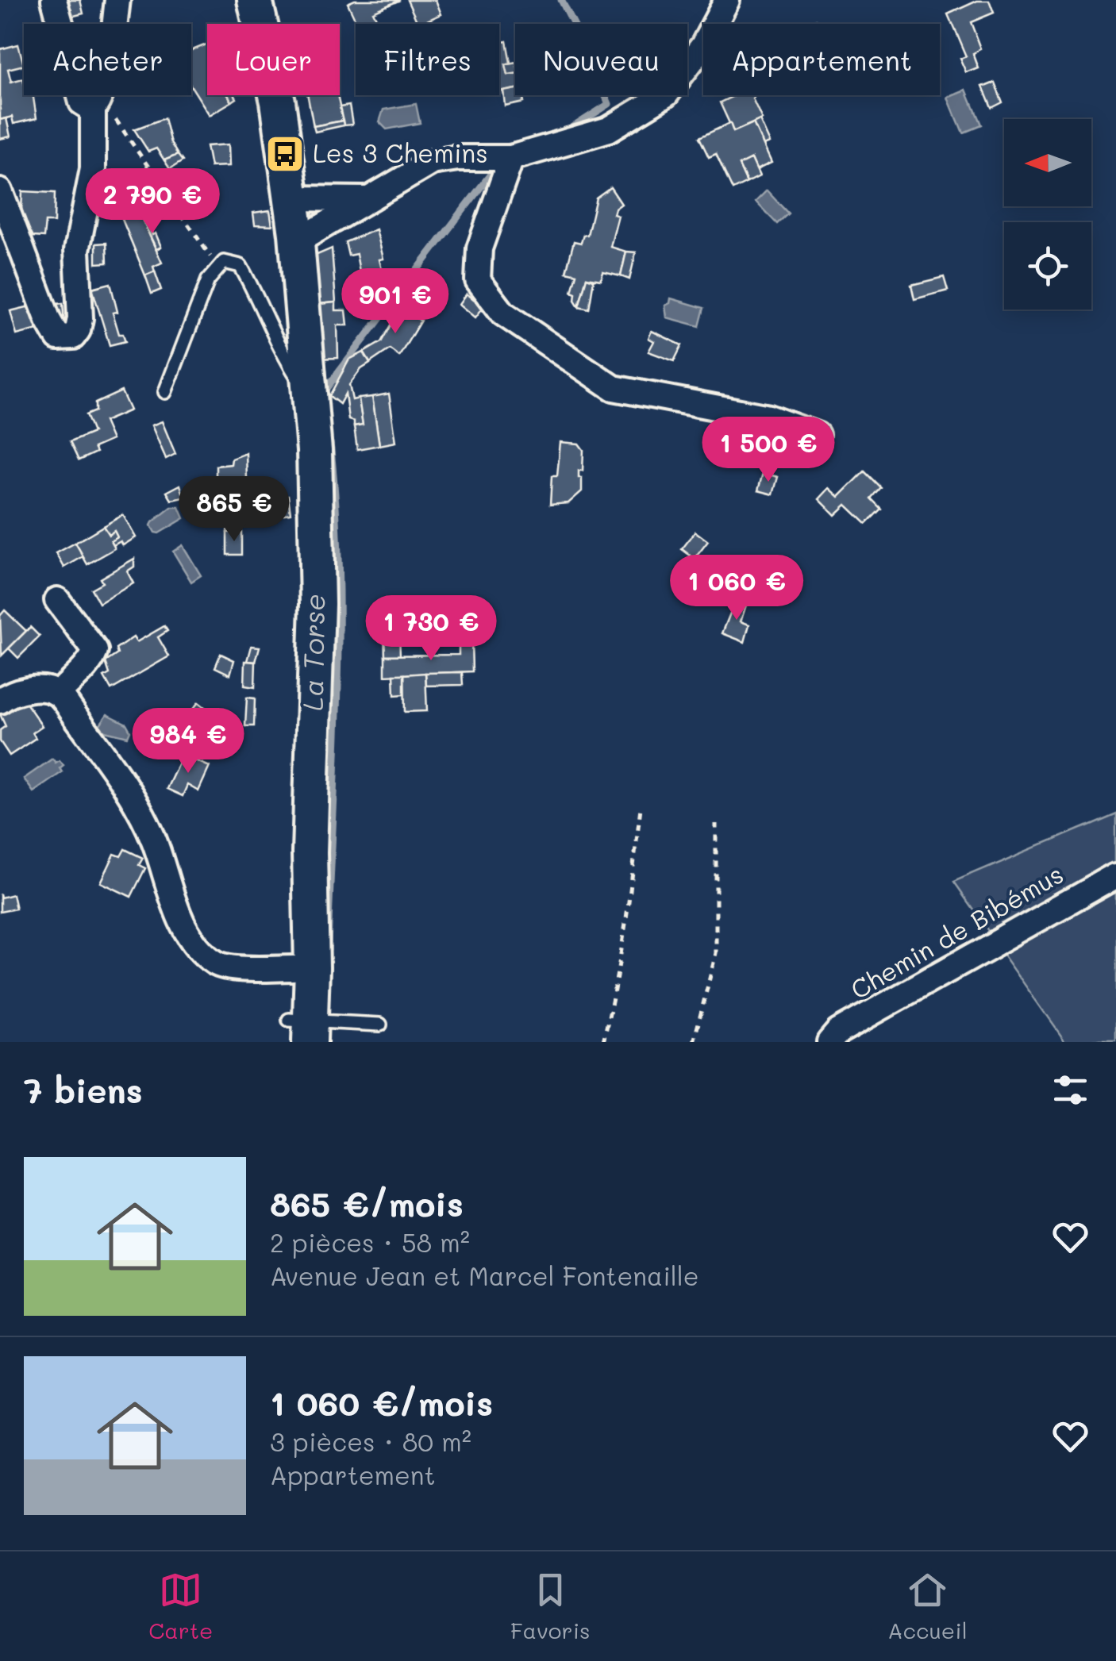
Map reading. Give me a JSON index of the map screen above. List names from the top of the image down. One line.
{"streets":{"street":["Chemin de Bibémus"]},"water":["La Torse"],"places":{"bus stop":["Les 3 Chemins"]},"north":"left","page":{"chip":["Acheter","Louer","Filtres","Nouveau","Appartement"],"price":["2 790 €","901 €","1 500 €","865 €","1 060 €","1 730 €","984 €"],"heading":"7 biens","list":[{"name":"865 €/mois","note":"2 pièces · 58 m² · Avenue Jean et Marcel Fontenaille"},{"name":"1 060 €/mois","note":"3 pièces · 80 m² · Appartement"}],"tabs":["Carte","Favoris","Accueil"]}}
